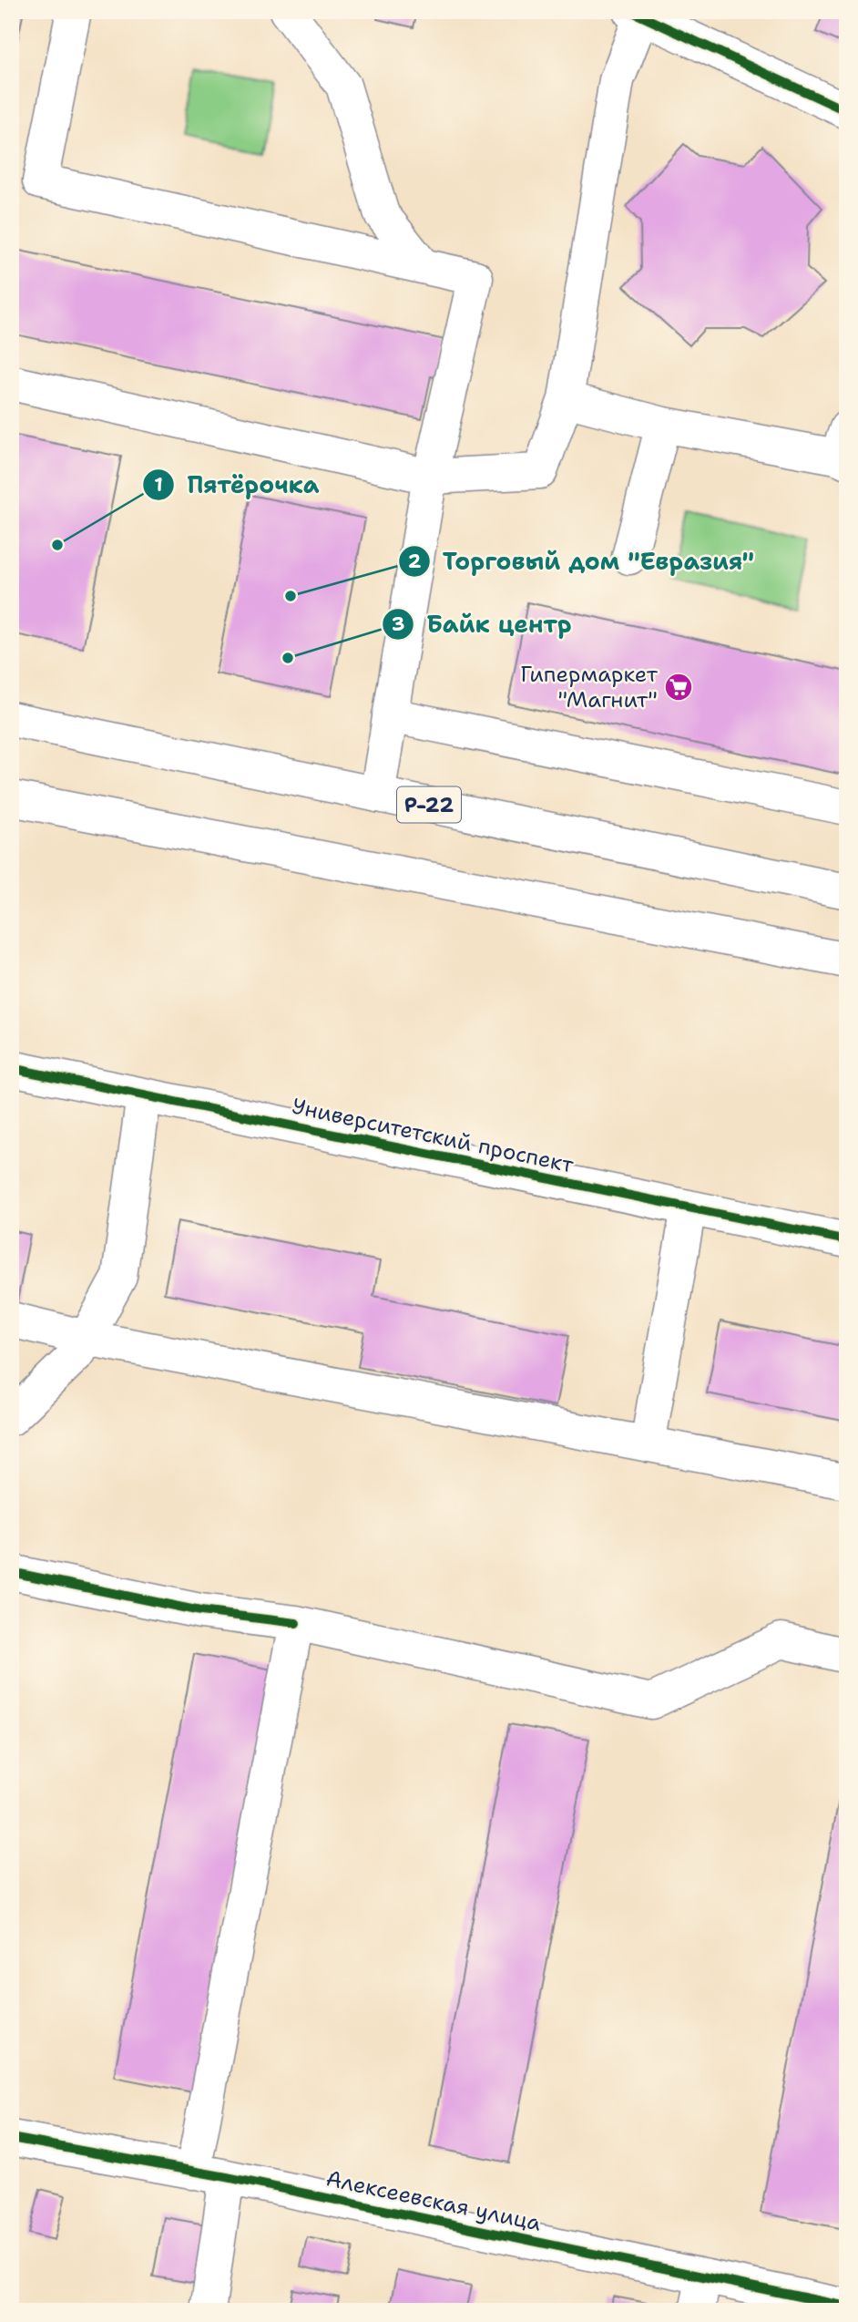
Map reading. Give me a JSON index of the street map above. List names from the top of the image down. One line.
{"streets":{"main road":["Р-22","Университетский проспект","Алексеевская улица"]},"places":{"other":["Пятёрочка","Торговый дом \"Евразия\"","Байк центр"],"supermarket":["Гипермаркет \"Магнит\""]}}
